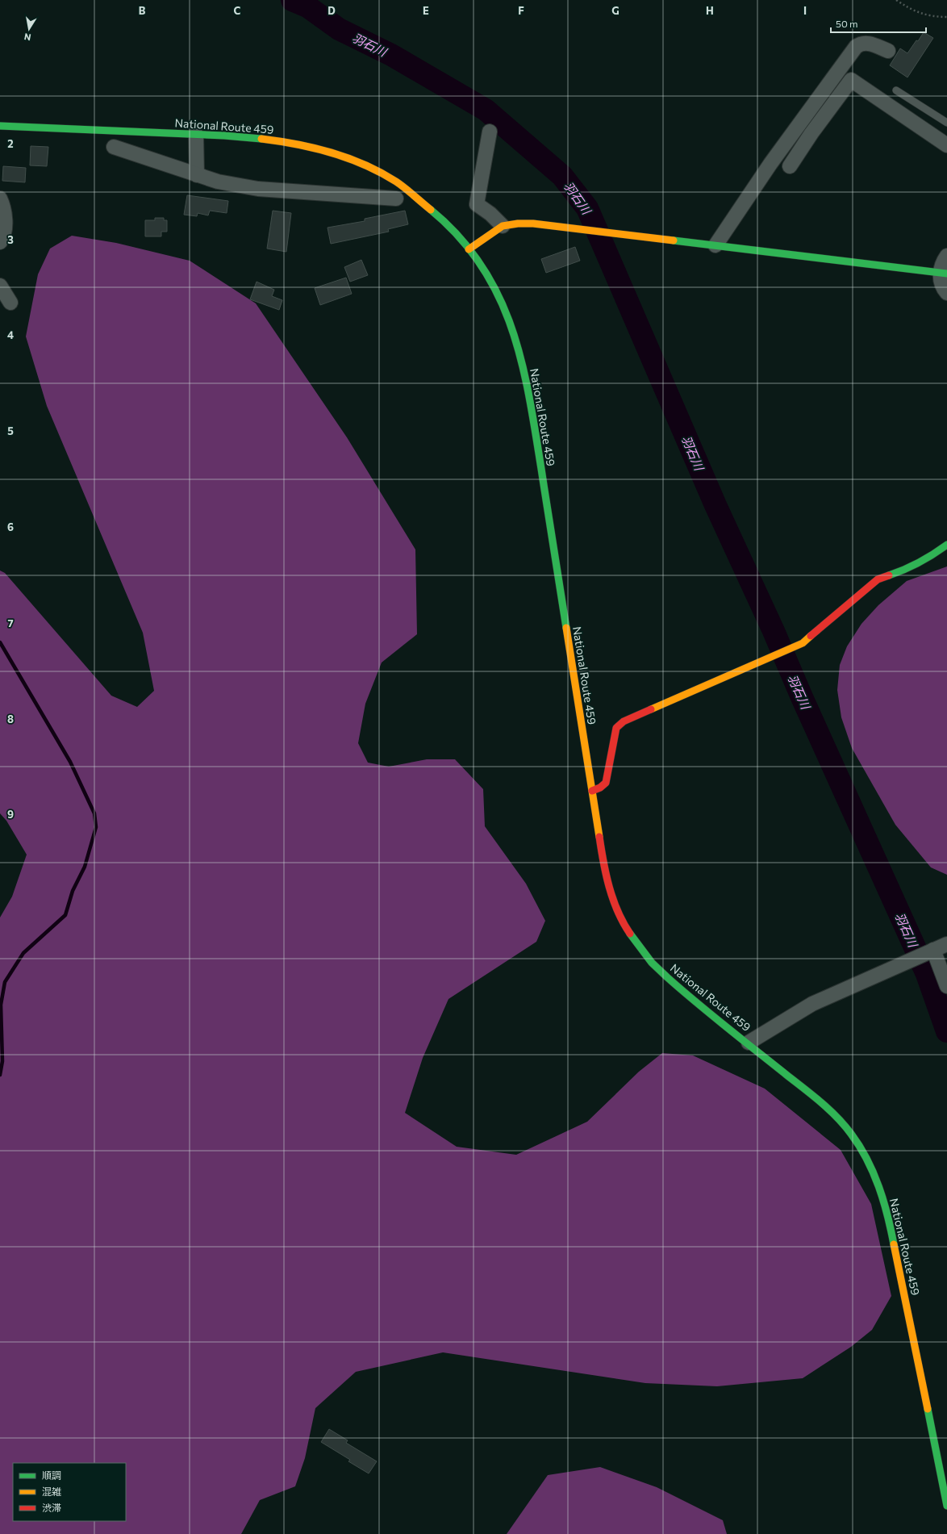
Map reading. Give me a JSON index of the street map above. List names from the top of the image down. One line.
{"streets":{"main road":["National Route 459"]},"water":["羽石川"],"legend":["順調","混雑","渋滞"],"scale_bar":"50 m","north":"bottom","grid":{"columns":["B","C","D","E","F","G","H","I"],"rows":["2","3","4","5","6","7","8","9"]}}
